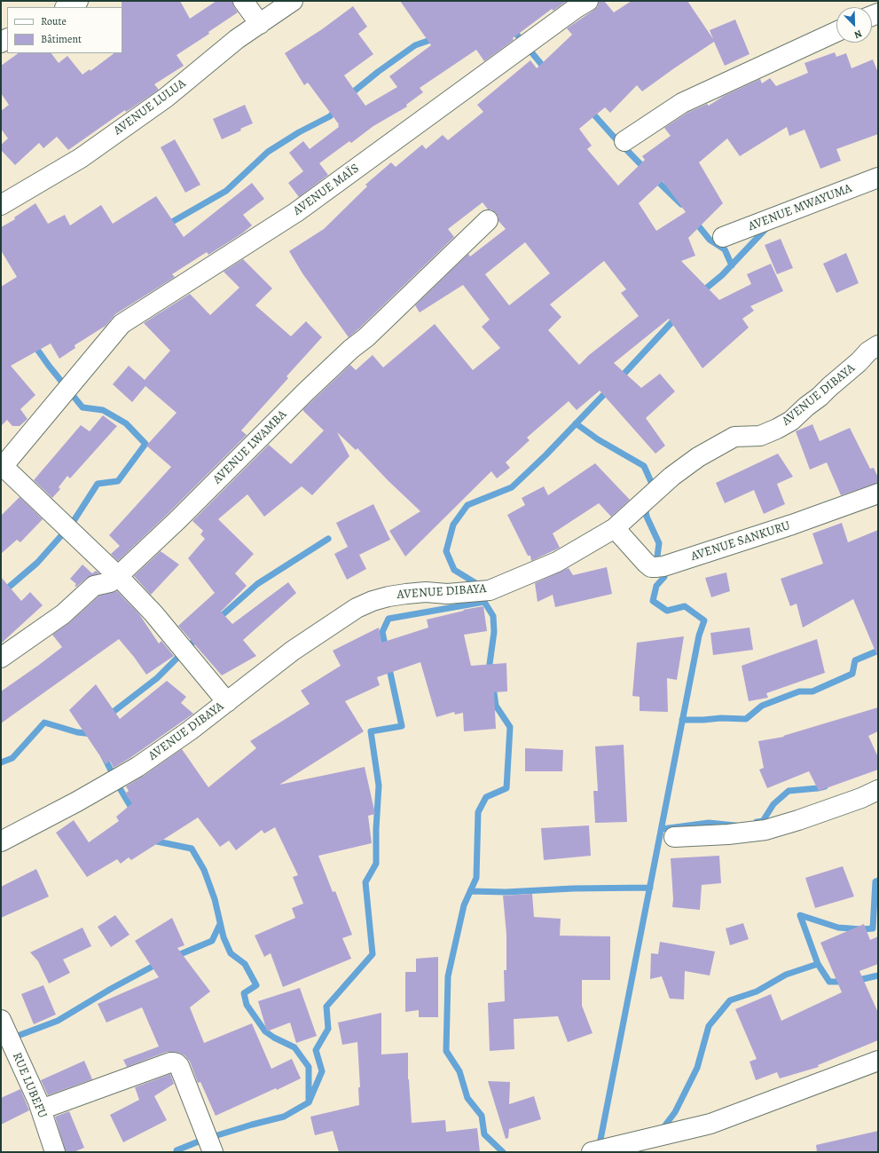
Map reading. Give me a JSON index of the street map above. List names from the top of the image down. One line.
{"streets":{"street":["AVENUE LULUA","AVENUE MAÏS","AVENUE MWAYUMA","AVENUE DIBAYA","AVENUE LWAMBA","AVENUE SANKURU","RUE LUBEFU"]},"crossings":[["AVENUE DIBAYA","AVENUE SANKURU"]],"legend":["Route","Bâtiment"],"north":"bottom right"}
